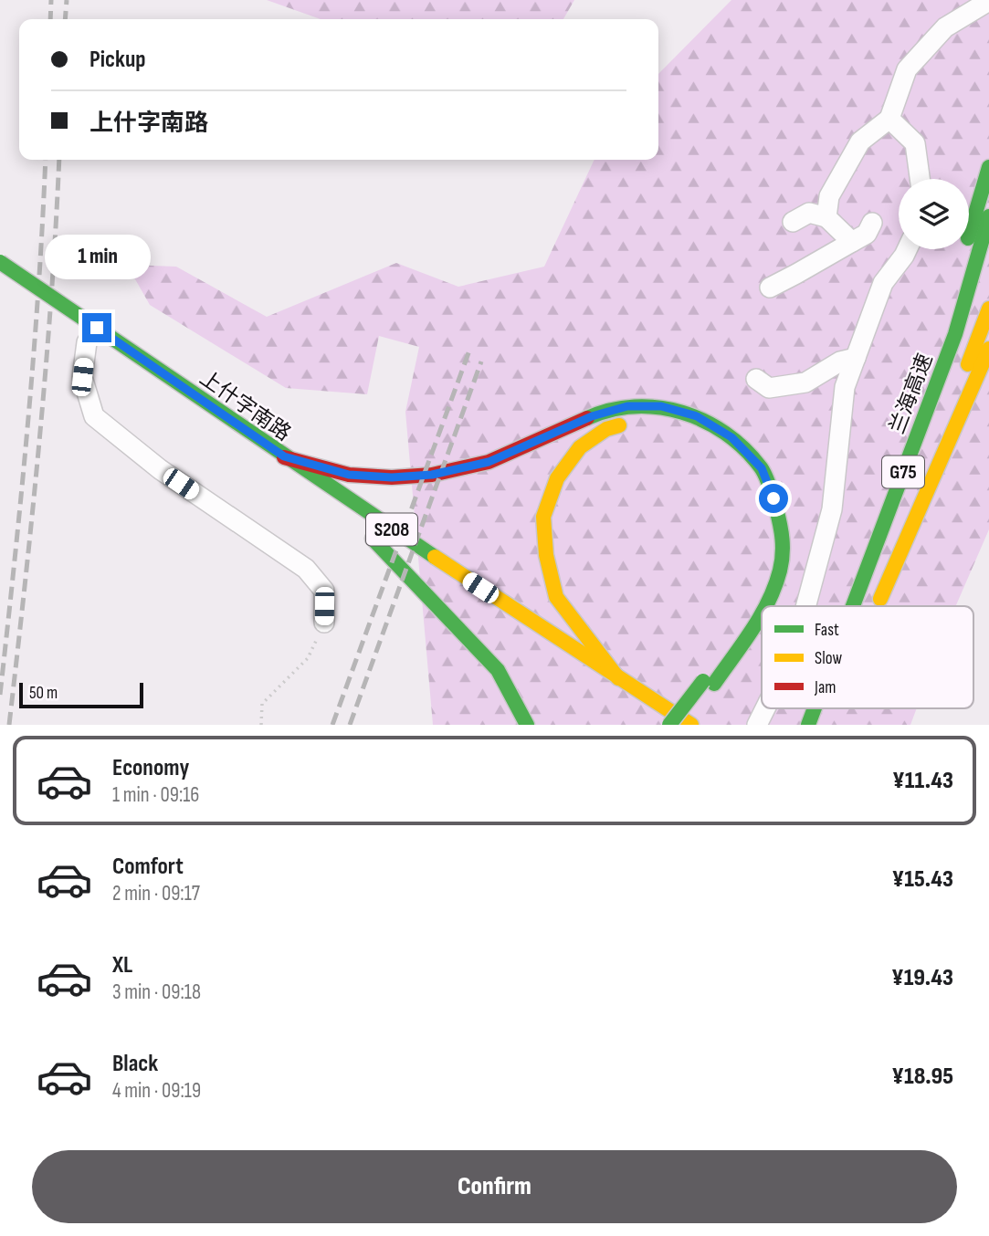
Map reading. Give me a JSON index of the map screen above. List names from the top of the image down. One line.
{"streets":{"main road":["兰海高速","上什字南路","G75","S208"]},"crossings":[["上什字南路","S208"]],"legend":["Fast","Slow","Jam"],"scale_bar":"50 m","page":{"banner":["Pickup","上什字南路"],"bubble":"1 min","scale":"50 m","list":[{"name":"Economy","note":"1 min · 09:16","value":"¥11.43"},{"name":"Comfort","note":"2 min · 09:17","value":"¥15.43"},{"name":"XL","note":"3 min · 09:18","value":"¥19.43"},{"name":"Black","note":"4 min · 09:19","value":"¥18.95"}],"buttons":"Confirm"}}
